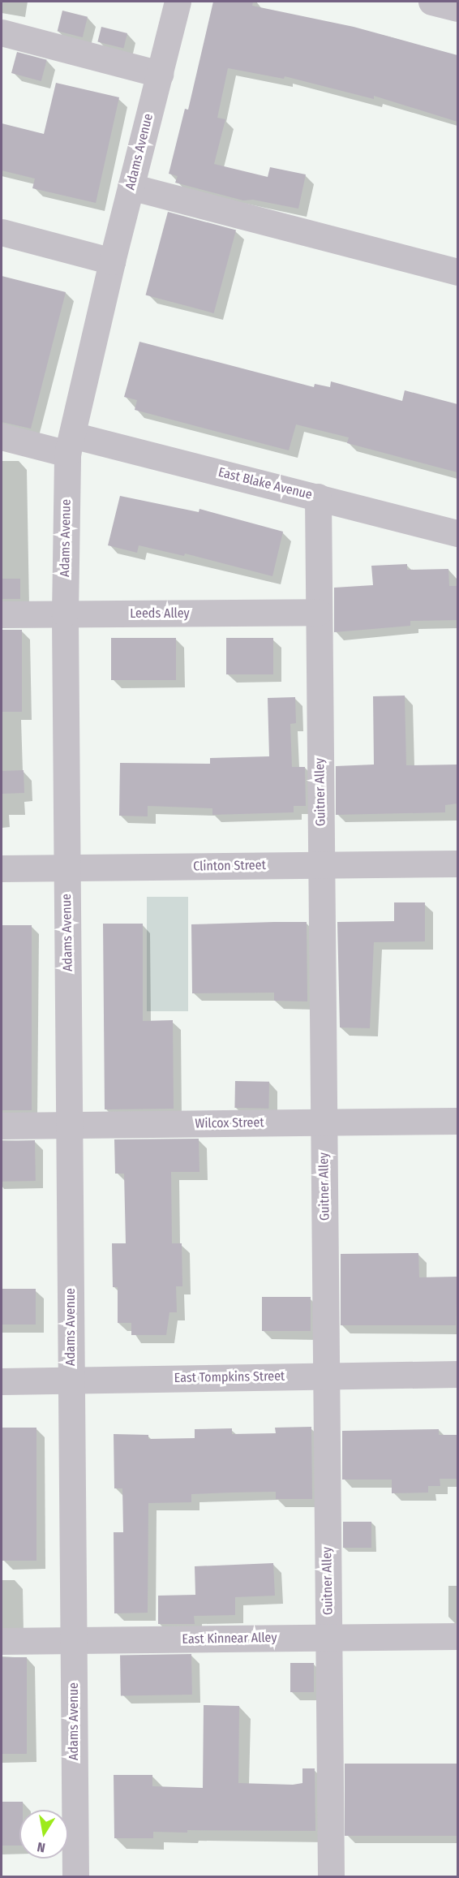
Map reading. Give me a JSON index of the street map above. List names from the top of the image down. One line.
{"streets":{"street":["Adams Avenue","East Blake Avenue","Leeds Alley","Guitner Alley","Clinton Street","Wilcox Street","East Tompkins Street","East Kinnear Alley"]},"crossings":[["Adams Avenue","East Blake Avenue"],["Adams Avenue","Leeds Alley"],["Adams Avenue","Clinton Street"],["Adams Avenue","Wilcox Street"],["Adams Avenue","East Tompkins Street"],["Adams Avenue","East Kinnear Alley"],["East Blake Avenue","Guitner Alley"],["Leeds Alley","Guitner Alley"],["Guitner Alley","Clinton Street"],["Guitner Alley","Wilcox Street"],["Guitner Alley","East Tompkins Street"],["Guitner Alley","East Kinnear Alley"]],"north":"bottom"}
